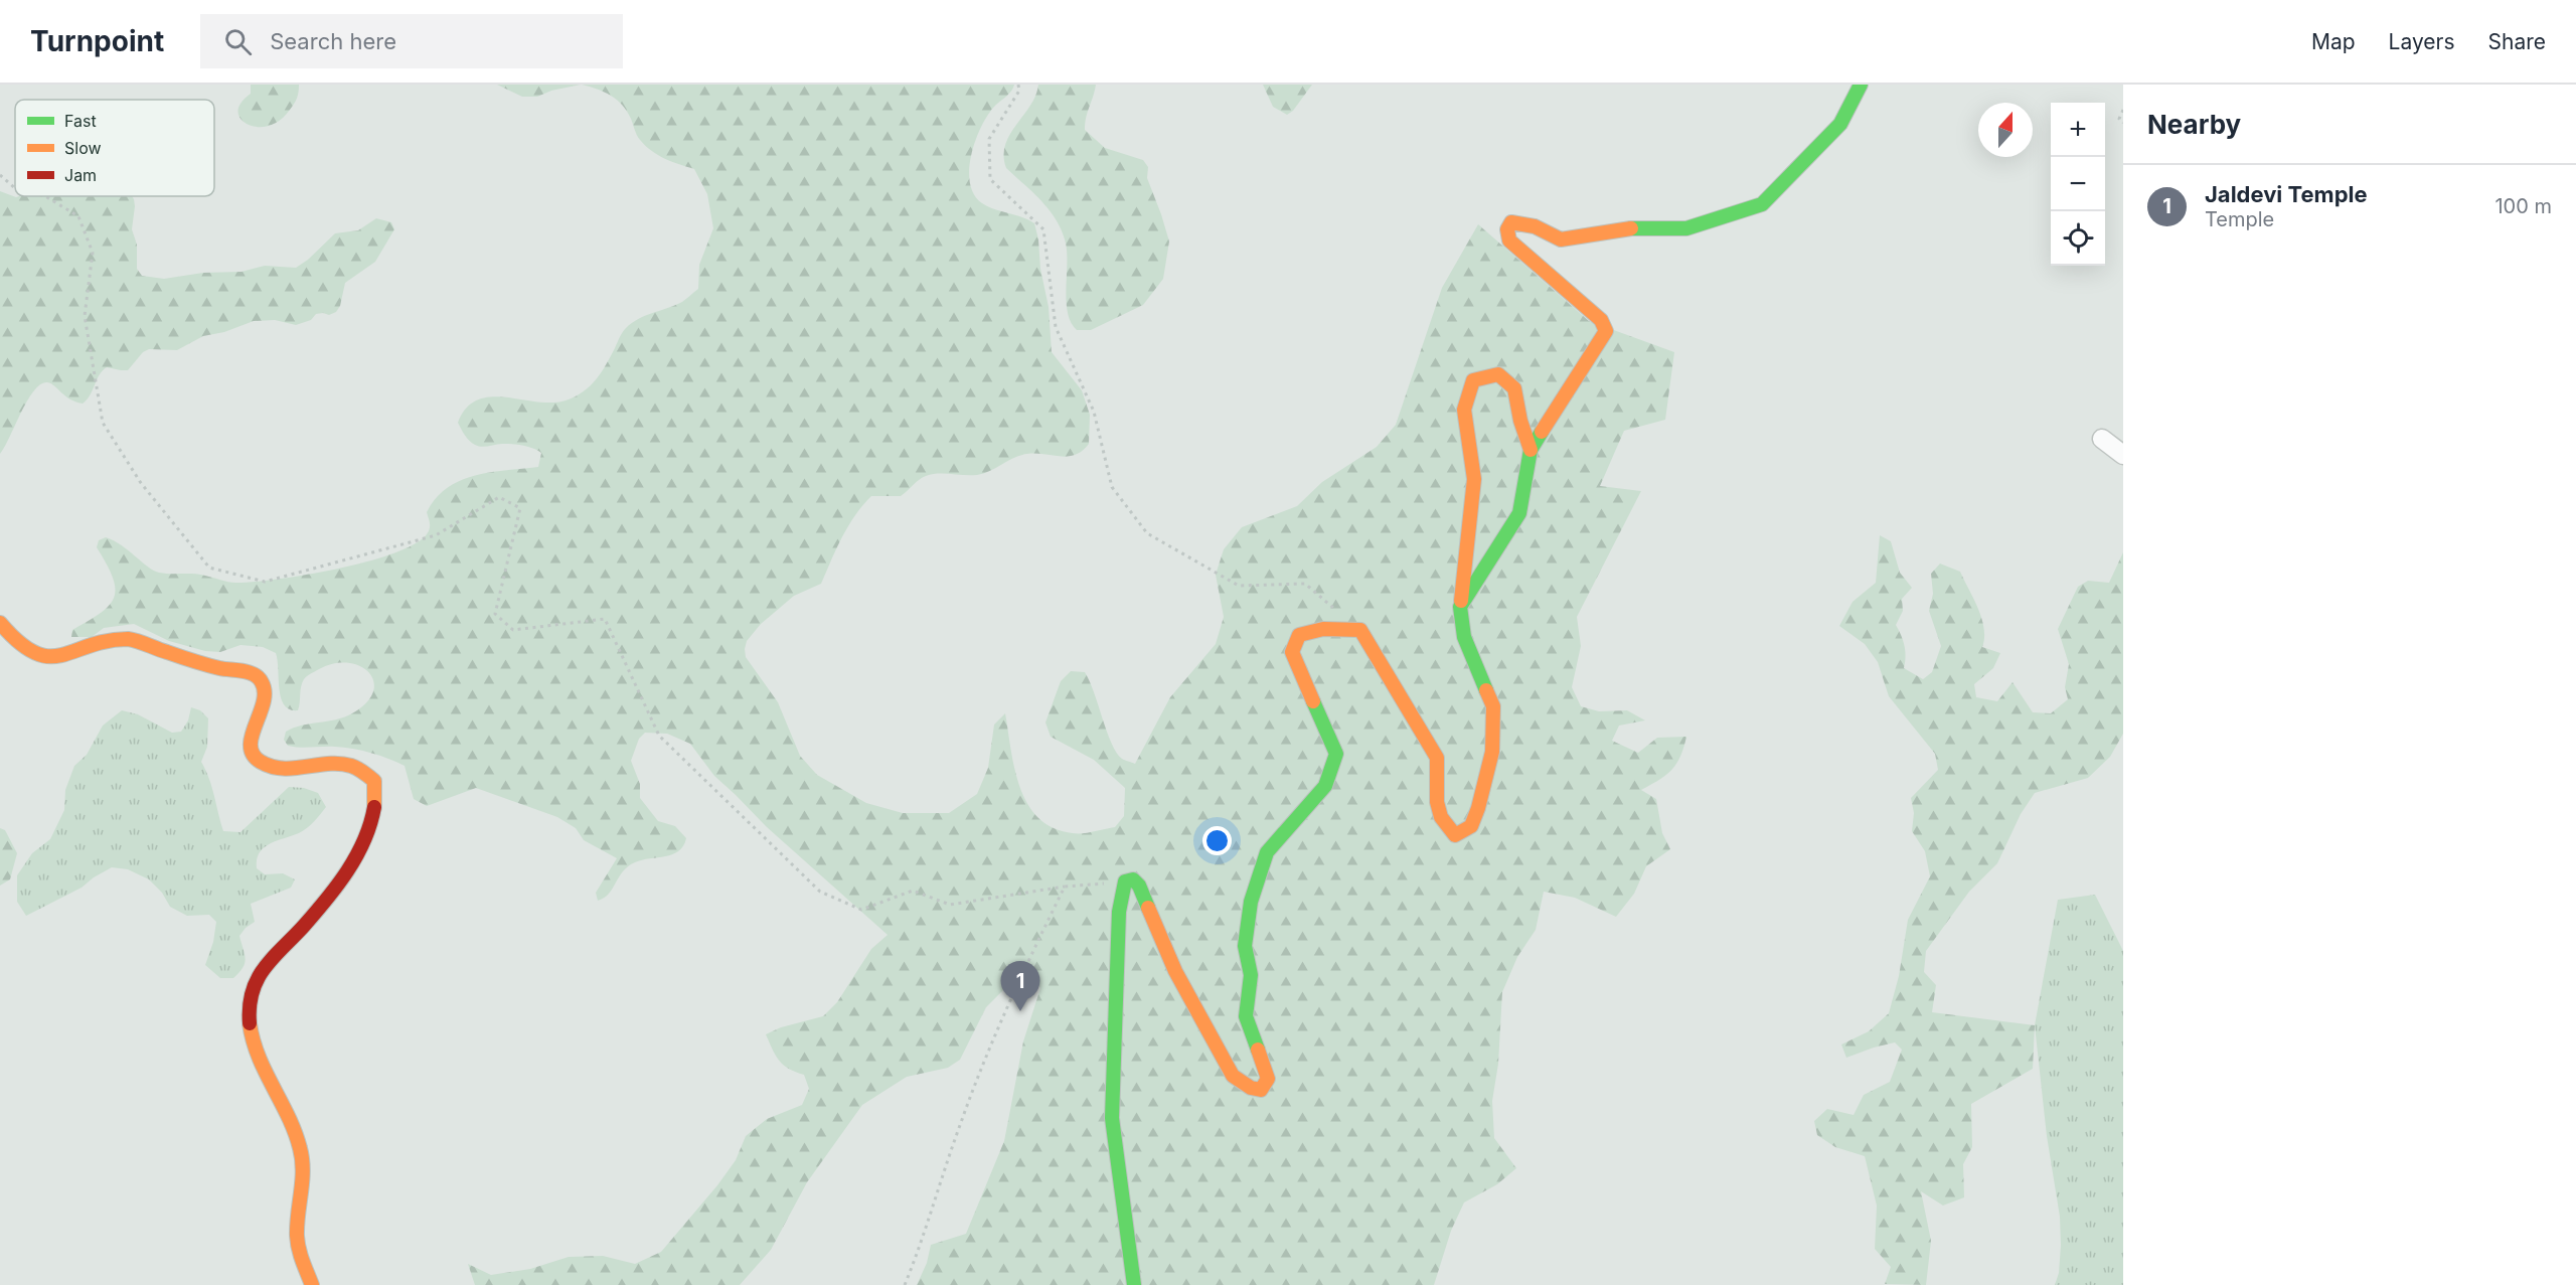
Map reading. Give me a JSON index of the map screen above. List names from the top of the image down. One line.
{"legend":["Fast","Slow","Jam"],"north":"top","page":{"header":"Turnpoint","search":"Search here","nav":["Map","Layers","Share"],"heading":"Nearby","map_buttons":["+","−"],"list":[{"mark":"1","name":"Jaldevi Temple","note":"Temple","value":"100 m"}],"pins":"1"}}
